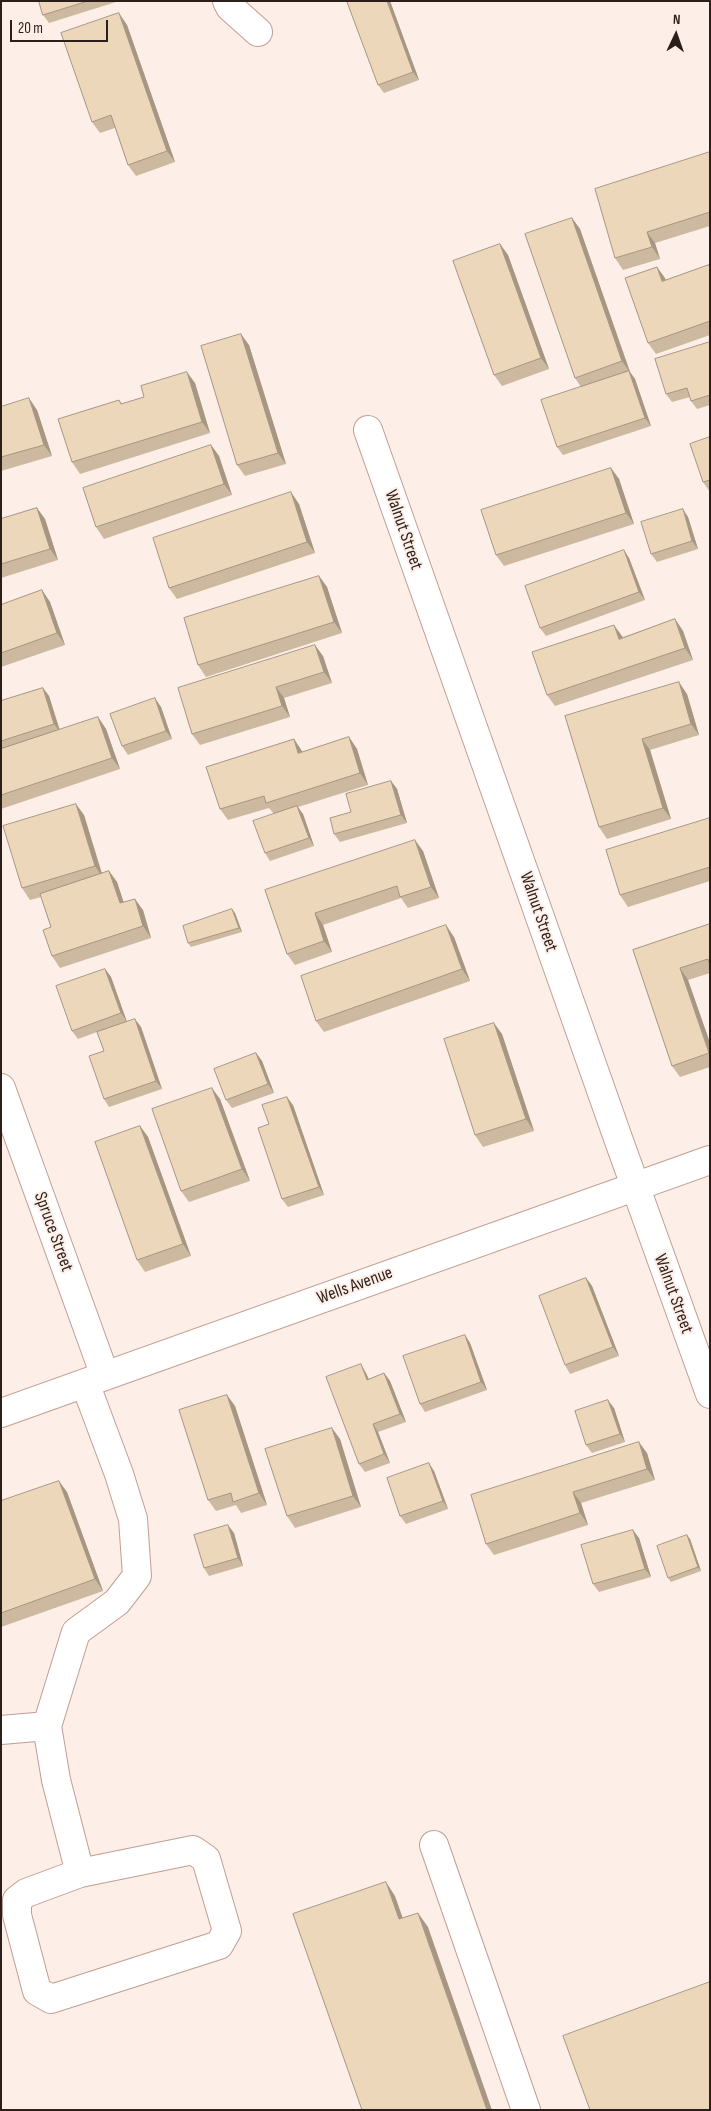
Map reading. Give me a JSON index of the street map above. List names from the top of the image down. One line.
{"streets":{"street":["Walnut Street","Spruce Street","Wells Avenue"]},"crossings":[["Walnut Street","Wells Avenue"],["Spruce Street","Wells Avenue"]],"scale_bar":"20 m","north":"top"}
